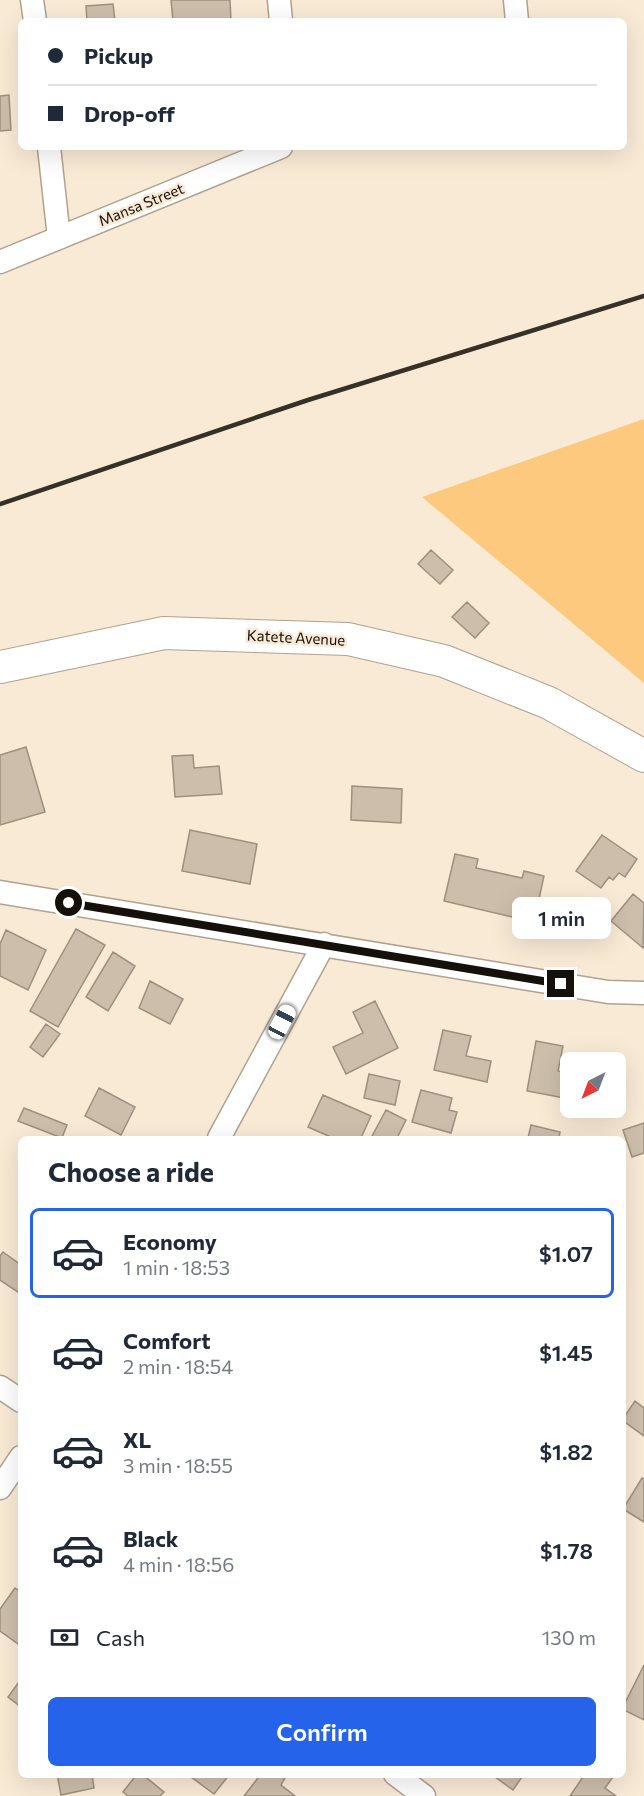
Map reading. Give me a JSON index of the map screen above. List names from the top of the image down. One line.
{"streets":{"street":["Mansa Street","Katete Avenue"]},"north":"bottom left","page":{"banner":["Pickup","Drop-off"],"bubble":"1 min","heading":"Choose a ride","list":[{"name":"Economy","note":"1 min · 18:53","value":"$1.07"},{"name":"Comfort","note":"2 min · 18:54","value":"$1.45"},{"name":"XL","note":"3 min · 18:55","value":"$1.82"},{"name":"Black","note":"4 min · 18:56","value":"$1.78"}],"pay":["Cash","130 m"],"buttons":"Confirm"}}
